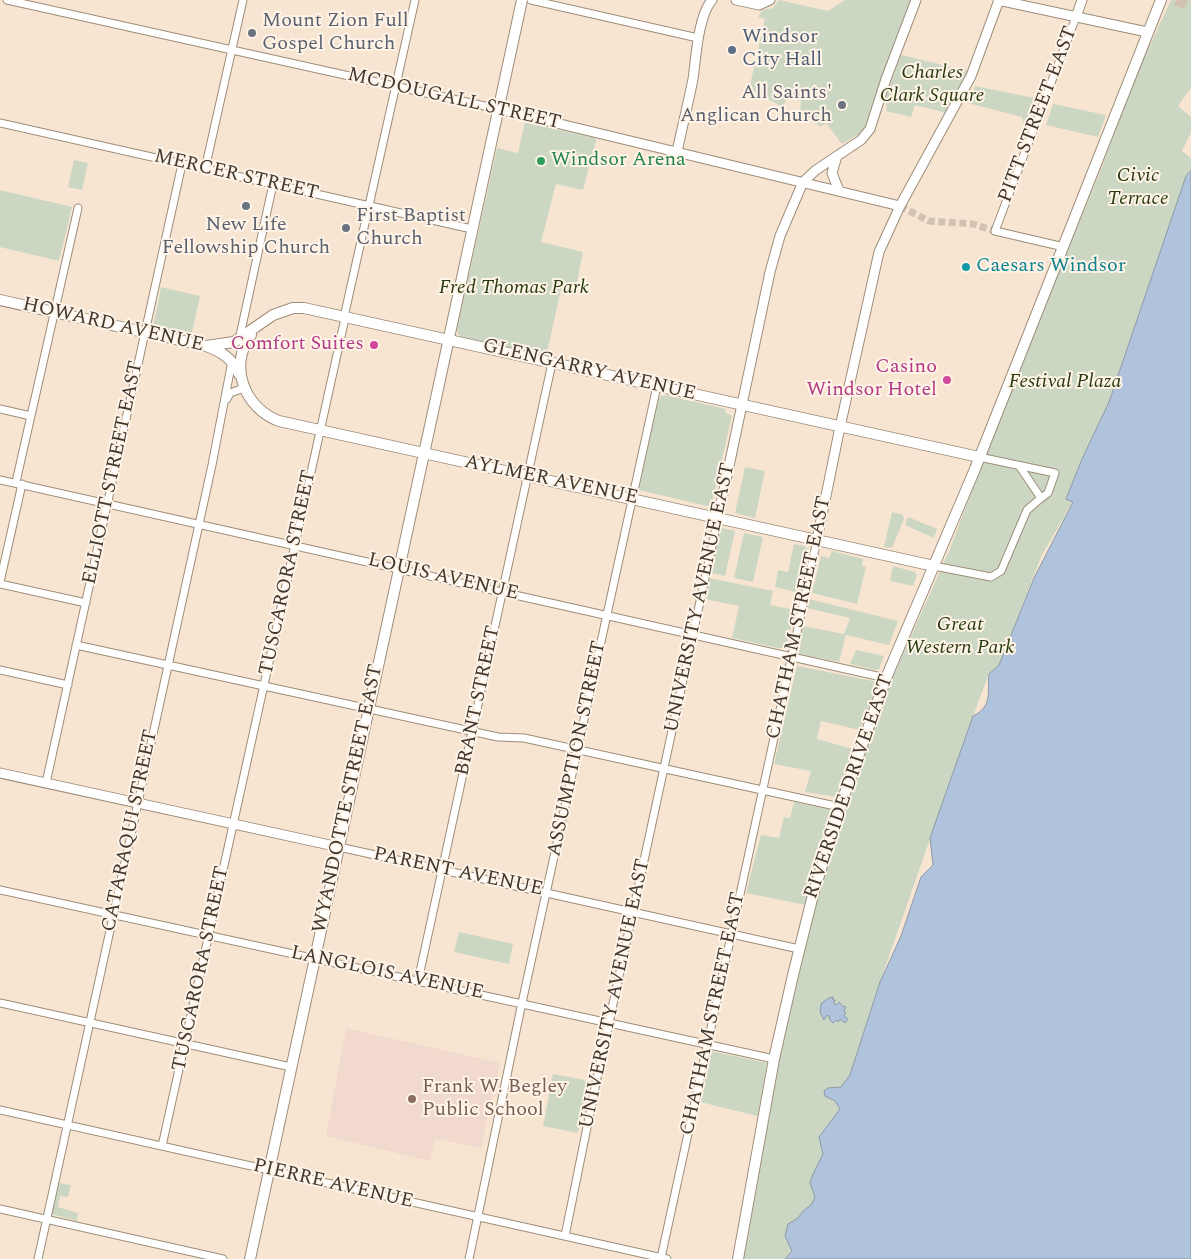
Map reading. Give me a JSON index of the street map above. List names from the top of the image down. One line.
{"streets":{"main road":["HOWARD AVENUE","GLENGARRY AVENUE","AYLMER AVENUE","RIVERSIDE DRIVE EAST","WYANDOTTE STREET EAST"],"street":["MCDOUGALL STREET","PITT STREET EAST","MERCER STREET","ELLIOTT STREET EAST","TUSCARORA STREET","LOUIS AVENUE","UNIVERSITY AVENUE EAST","CHATHAM STREET EAST","BRANT STREET","ASSUMPTION STREET","CATARAQUI STREET","PARENT AVENUE","LANGLOIS AVENUE","PIERRE AVENUE"]},"crossings":[["MCDOUGALL STREET","TUSCARORA STREET"],["MCDOUGALL STREET","UNIVERSITY AVENUE EAST"],["MCDOUGALL STREET","CHATHAM STREET EAST"],["MCDOUGALL STREET","WYANDOTTE STREET EAST"],["PITT STREET EAST","RIVERSIDE DRIVE EAST"],["MERCER STREET","ELLIOTT STREET EAST"],["MERCER STREET","TUSCARORA STREET"],["MERCER STREET","WYANDOTTE STREET EAST"],["HOWARD AVENUE","GLENGARRY AVENUE"],["HOWARD AVENUE","ELLIOTT STREET EAST"],["HOWARD AVENUE","CATARAQUI STREET"],["GLENGARRY AVENUE","AYLMER AVENUE"],["GLENGARRY AVENUE","TUSCARORA STREET"],["GLENGARRY AVENUE","UNIVERSITY AVENUE EAST"],["GLENGARRY AVENUE","CHATHAM STREET EAST"],["GLENGARRY AVENUE","BRANT STREET"],["GLENGARRY AVENUE","ASSUMPTION STREET"],["GLENGARRY AVENUE","RIVERSIDE DRIVE EAST"],["GLENGARRY AVENUE","WYANDOTTE STREET EAST"],["ELLIOTT STREET EAST","LOUIS AVENUE"],["ELLIOTT STREET EAST","PARENT AVENUE"],["AYLMER AVENUE","TUSCARORA STREET"],["AYLMER AVENUE","UNIVERSITY AVENUE EAST"],["AYLMER AVENUE","CHATHAM STREET EAST"],["AYLMER AVENUE","BRANT STREET"],["AYLMER AVENUE","ASSUMPTION STREET"],["AYLMER AVENUE","RIVERSIDE DRIVE EAST"],["AYLMER AVENUE","WYANDOTTE STREET EAST"],["TUSCARORA STREET","LOUIS AVENUE"],["TUSCARORA STREET","PARENT AVENUE"],["TUSCARORA STREET","LANGLOIS AVENUE"],["TUSCARORA STREET","PIERRE AVENUE"],["LOUIS AVENUE","UNIVERSITY AVENUE EAST"],["LOUIS AVENUE","CHATHAM STREET EAST"],["LOUIS AVENUE","BRANT STREET"],["LOUIS AVENUE","ASSUMPTION STREET"],["LOUIS AVENUE","RIVERSIDE DRIVE EAST"],["LOUIS AVENUE","WYANDOTTE STREET EAST"],["LOUIS AVENUE","CATARAQUI STREET"],["UNIVERSITY AVENUE EAST","PARENT AVENUE"],["UNIVERSITY AVENUE EAST","LANGLOIS AVENUE"],["UNIVERSITY AVENUE EAST","PIERRE AVENUE"],["CHATHAM STREET EAST","PARENT AVENUE"],["CHATHAM STREET EAST","LANGLOIS AVENUE"],["CHATHAM STREET EAST","PIERRE AVENUE"],["BRANT STREET","PARENT AVENUE"],["BRANT STREET","LANGLOIS AVENUE"],["ASSUMPTION STREET","PARENT AVENUE"],["ASSUMPTION STREET","LANGLOIS AVENUE"],["ASSUMPTION STREET","PIERRE AVENUE"],["RIVERSIDE DRIVE EAST","PARENT AVENUE"],["RIVERSIDE DRIVE EAST","LANGLOIS AVENUE"],["WYANDOTTE STREET EAST","PARENT AVENUE"],["WYANDOTTE STREET EAST","LANGLOIS AVENUE"],["WYANDOTTE STREET EAST","PIERRE AVENUE"],["CATARAQUI STREET","PARENT AVENUE"],["CATARAQUI STREET","LANGLOIS AVENUE"],["CATARAQUI STREET","PIERRE AVENUE"]],"parks":["Charles Clark Square","Civic Terrace","Fred Thomas Park","Festival Plaza","Great Western Park"],"places":["Mount Zion Full Gospel Church","Windsor City Hall","All Saints' Anglican Church","Windsor Arena","New Life Fellowship Church","First Baptist Church","Caesars Windsor","Comfort Suites","Casino Windsor Hotel","Frank W. Begley Public School"]}
